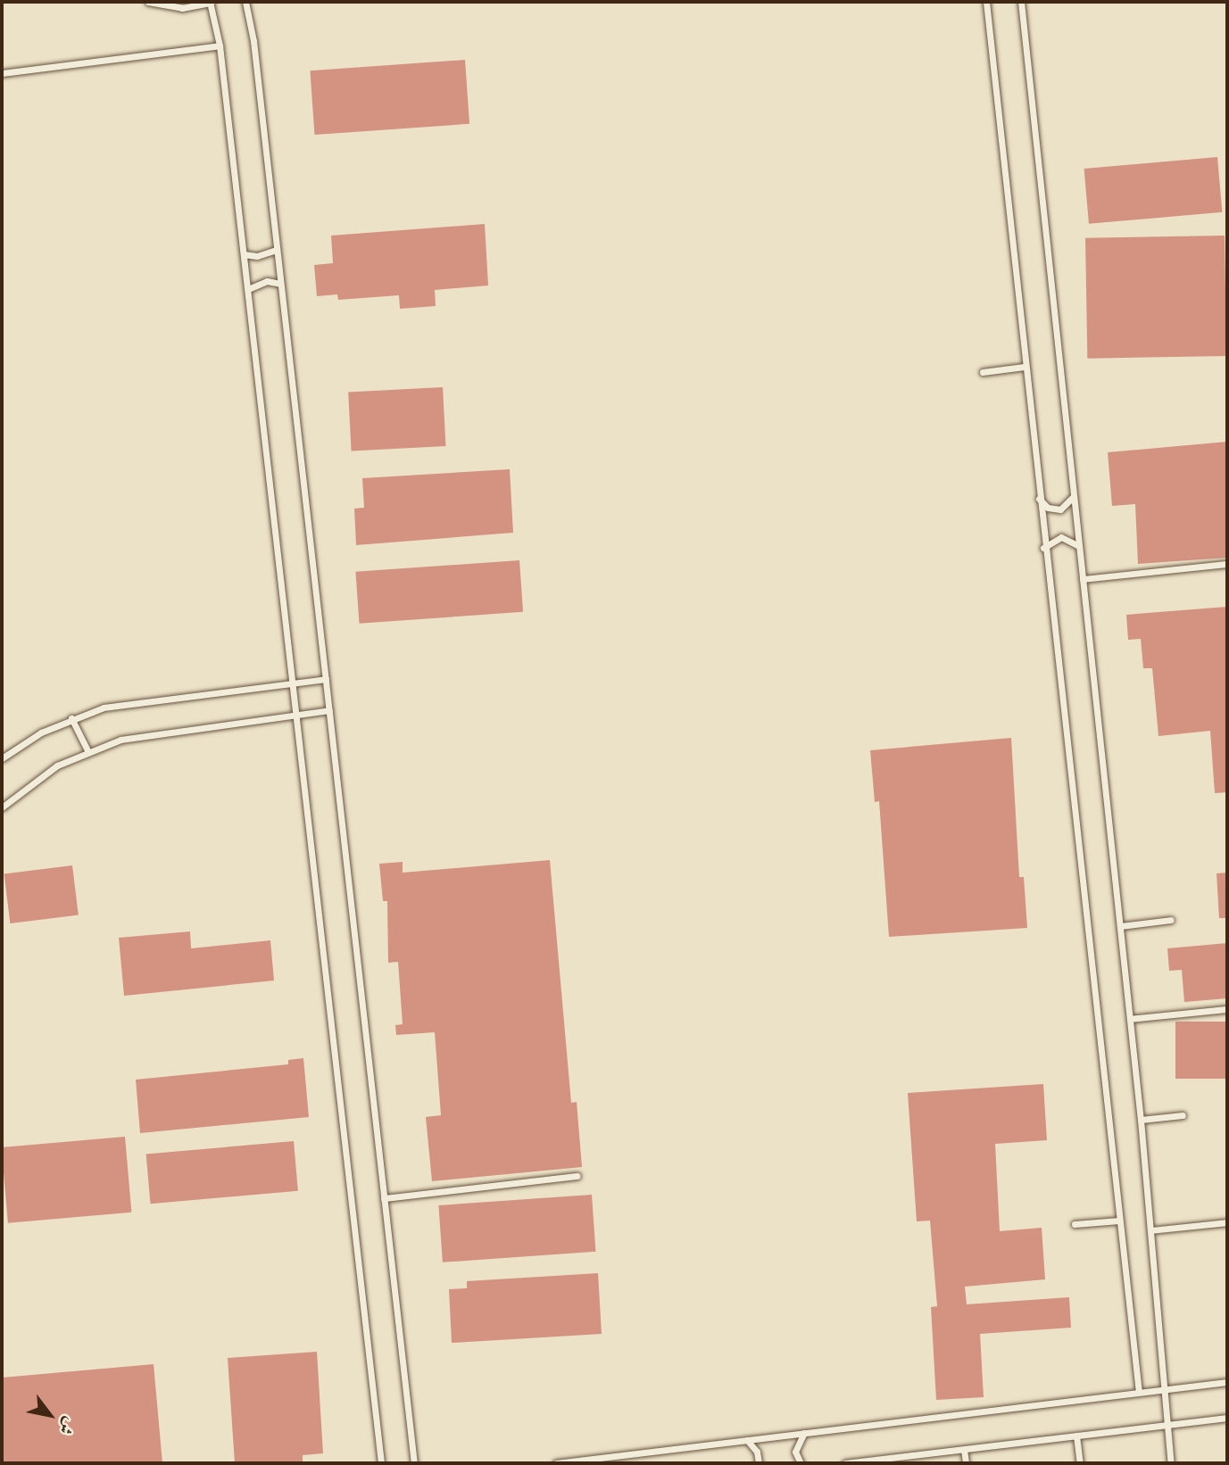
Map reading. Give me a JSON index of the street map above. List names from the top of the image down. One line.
{"north":"bottom right"}
